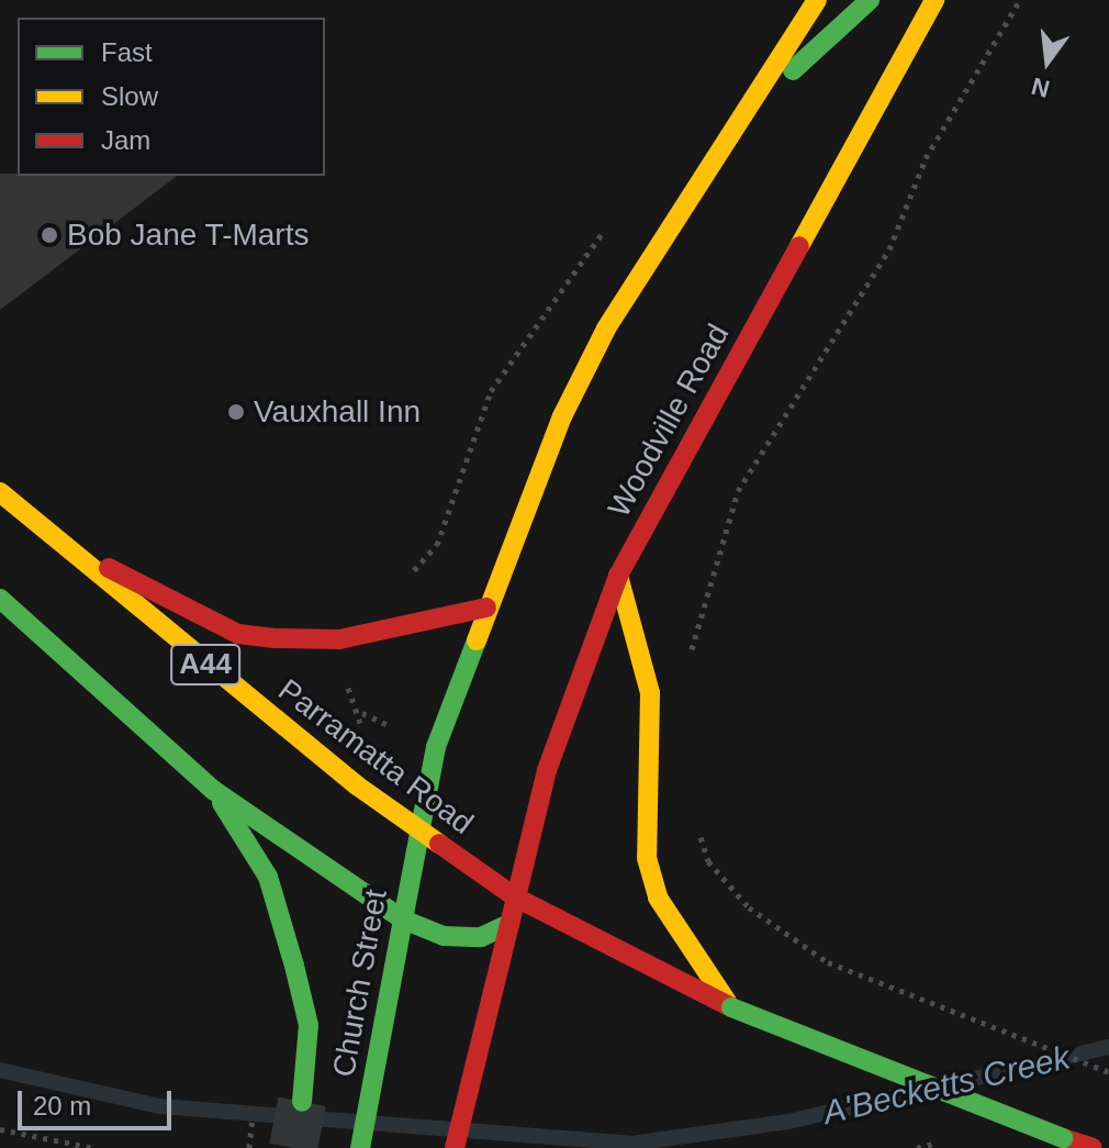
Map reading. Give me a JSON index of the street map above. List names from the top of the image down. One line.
{"streets":{"main road":["Woodville Road","A44","Parramatta Road","Church Street"]},"crossings":[["Woodville Road","Parramatta Road"],["A44","Church Street"],["Parramatta Road","Church Street"]],"water":["A'Becketts Creek"],"places":["Bob Jane T-Marts","Vauxhall Inn"],"legend":["Fast","Slow","Jam"],"scale_bar":"20 m","north":"bottom"}
